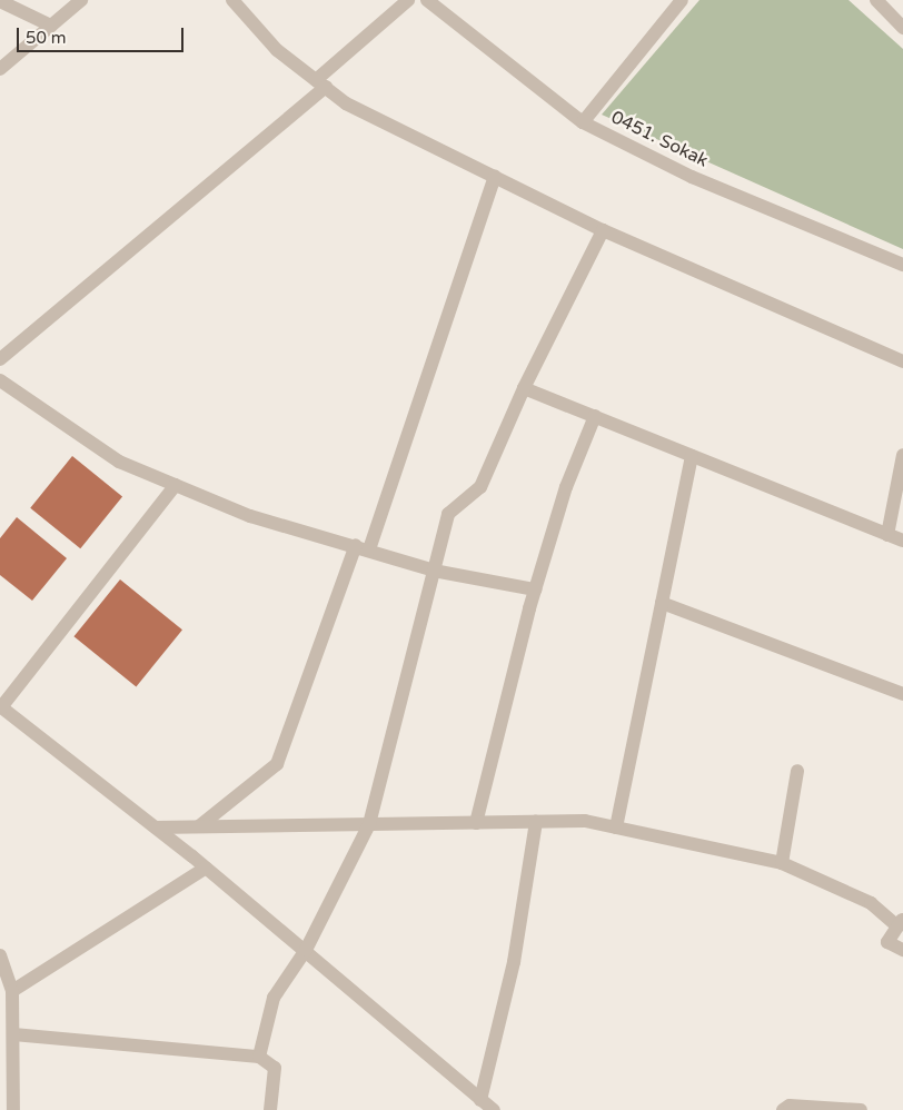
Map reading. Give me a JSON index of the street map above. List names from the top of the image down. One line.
{"streets":{"street":["0451. Sokak"]},"scale_bar":"50 m"}
